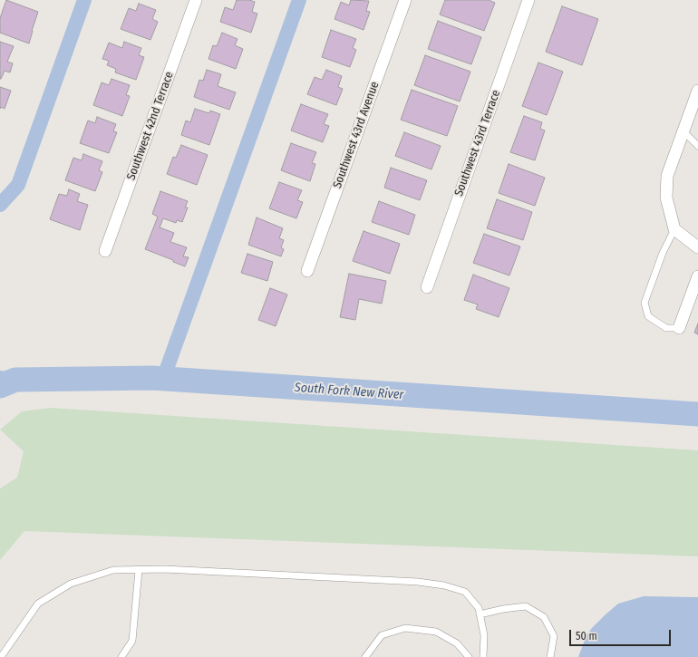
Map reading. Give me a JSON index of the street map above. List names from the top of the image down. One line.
{"streets":{"street":["Southwest 42nd Terrace","Southwest 43rd Avenue","Southwest 43rd Terrace"]},"water":["South Fork New River"],"scale_bar":"50 m"}
